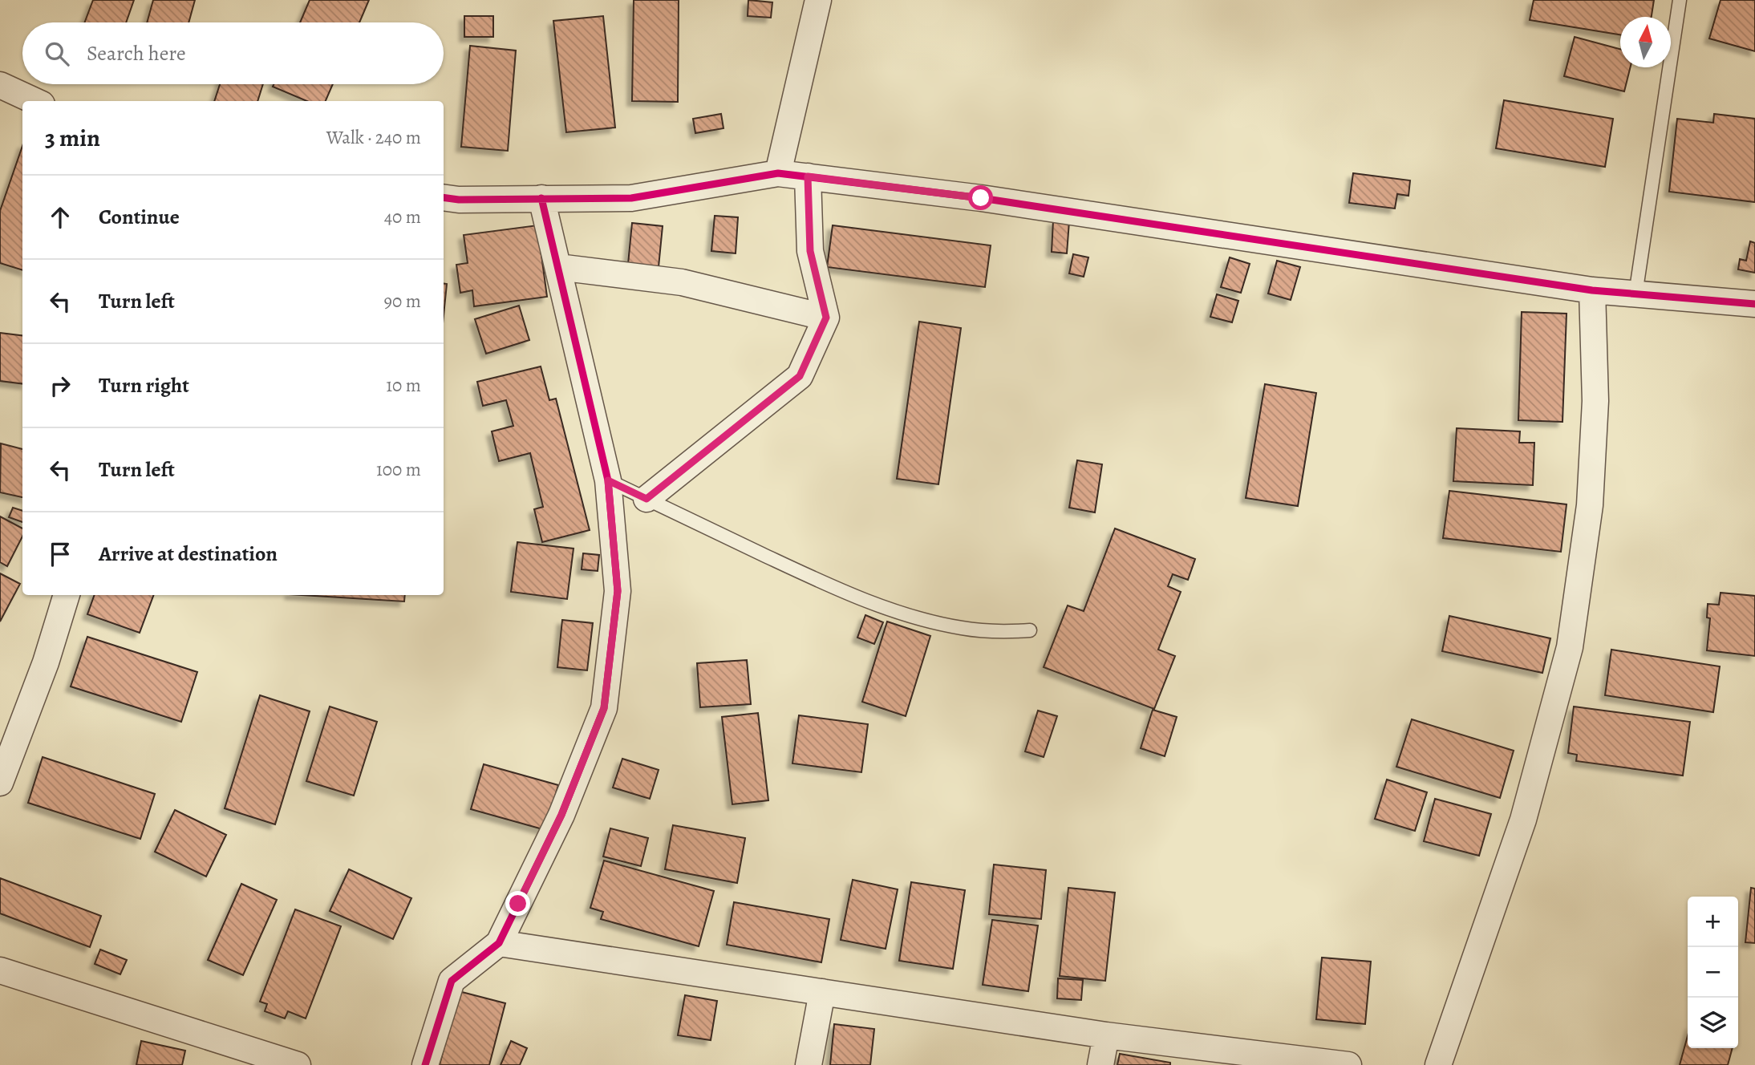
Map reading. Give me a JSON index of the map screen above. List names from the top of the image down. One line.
{"north":"top","page":{"search":"Search here","heading":["3 min","Walk · 240 m"],"list":[["Continue","40 m"],["Turn left","90 m"],["Turn right","10 m"],["Turn left","100 m"],"Arrive at destination"],"map_buttons":["+","−"]}}
